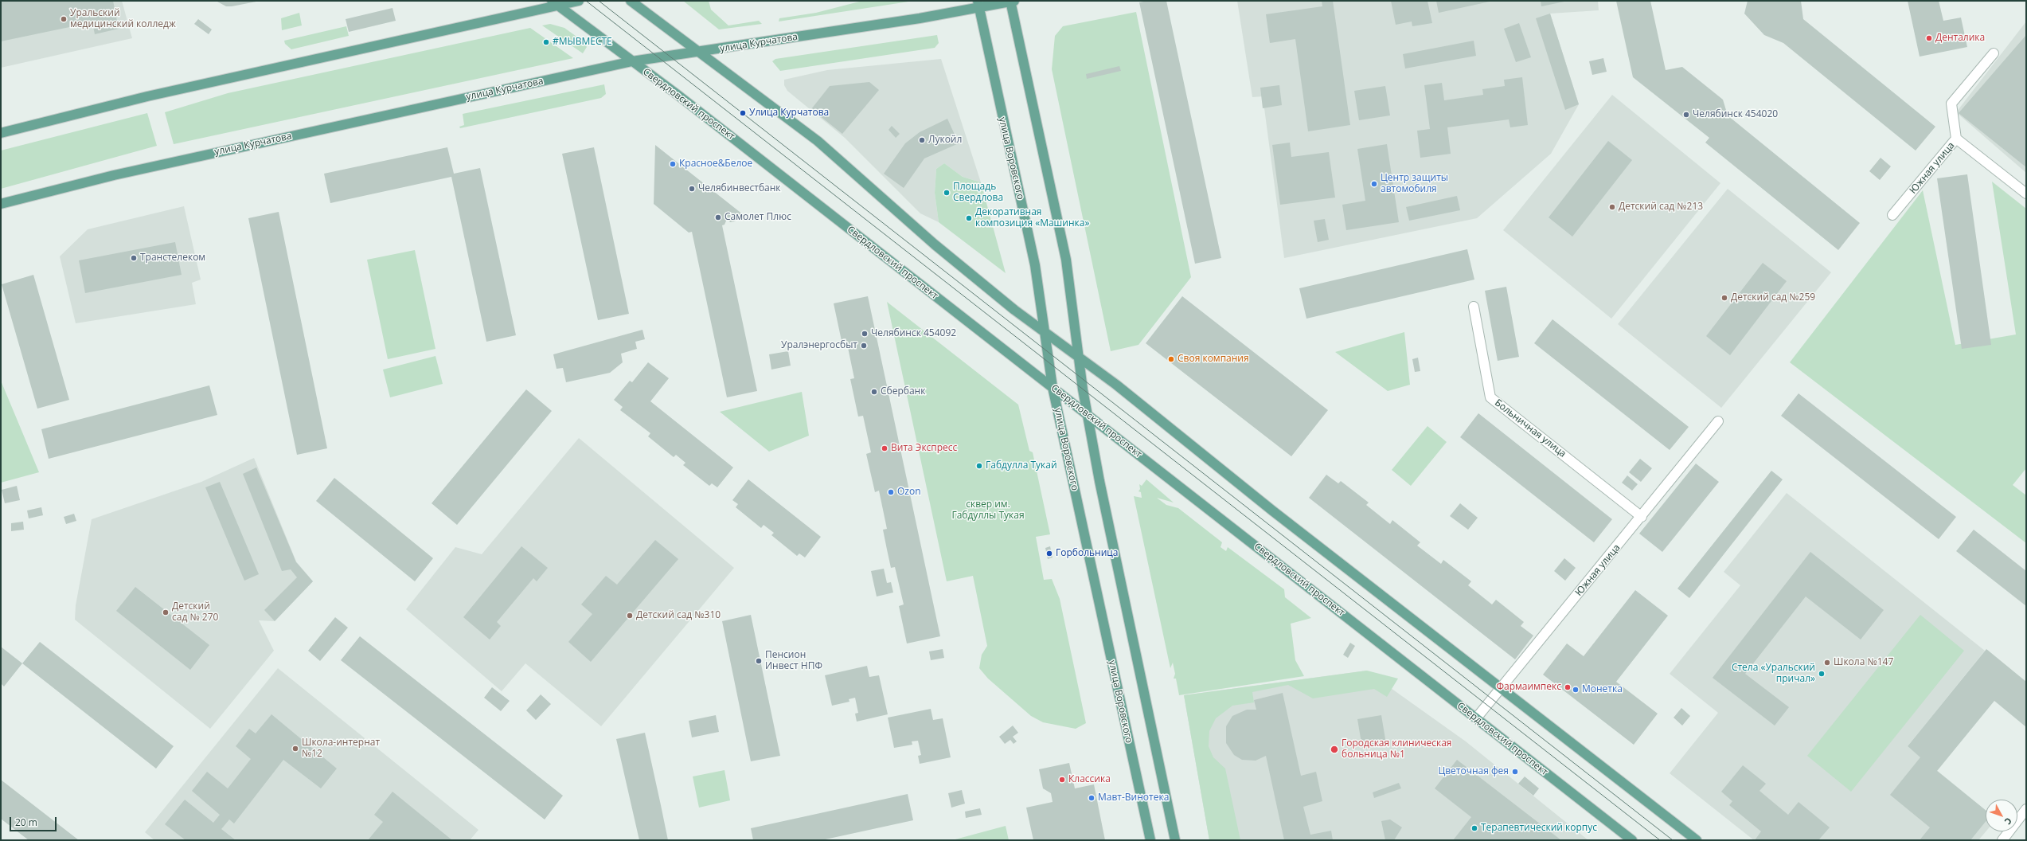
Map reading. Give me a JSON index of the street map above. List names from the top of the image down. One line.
{"streets":{"main road":["улица Курчатова","Свердловский проспект","улица Воровского"],"street":["Южная улица","Больничная улица"]},"crossings":[["улица Курчатова","Свердловский проспект"],["улица Курчатова","улица Воровского"],["Свердловский проспект","улица Воровского"],["Свердловский проспект","Южная улица"],["Южная улица","Больничная улица"]],"parks":["сквер им. Габдуллы Тукая"],"places":["Уральский медицинский колледж","Денталика","#МЫВМЕСТЕ","Улица Курчатова","Челябинск 454020","Лукойл","Красное&Белое","Центр защиты автомобиля","Челябинвестбанк","Площадь Свердлова","Детский сад №213","Самолет Плюс","Декоративная композиция «Машинка»","Транстелеком","Детский сад №259","Челябинск 454092","Уралэнергосбыт","Своя компания","Сбербанк","Вита Экспресс","Габдулла Тукай","Ozon","Горбольница","Детский сад № 270","Детский сад №310","Пенсион Инвест НПФ","Школа №147","Стела «Уральский причал»","Фармаимпекс","Монетка","Школа-интернат №12","Городская клиническая больница №1","Цветочная фея","Классика","Мавт-Винотека","Терапевтический корпус"],"scale_bar":"20 m","north":"bottom right"}
